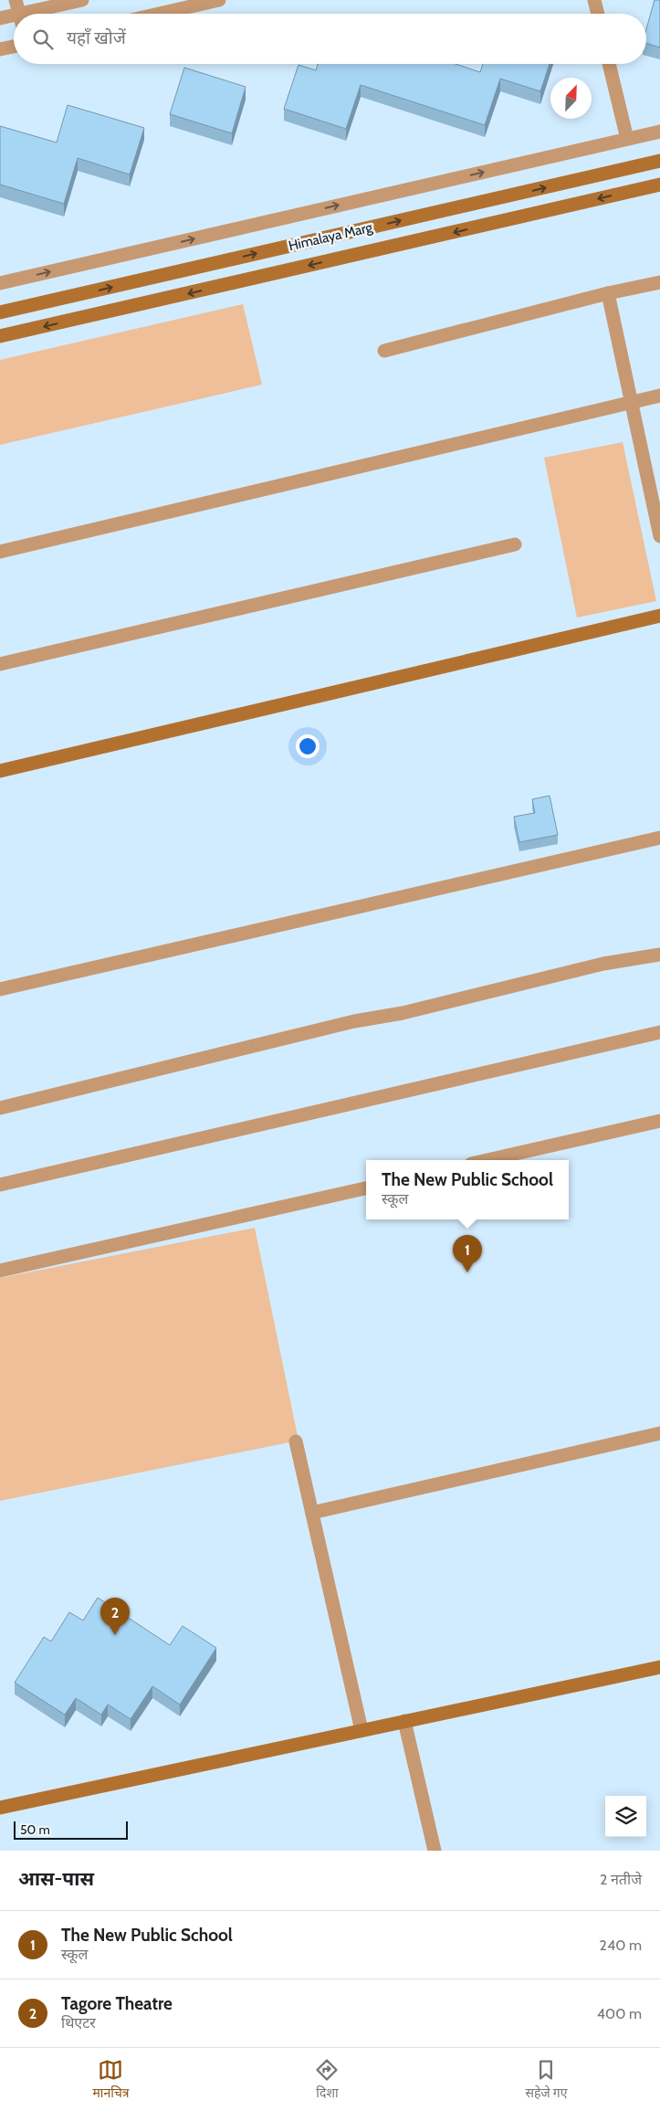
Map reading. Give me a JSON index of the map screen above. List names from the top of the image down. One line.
{"streets":{"main road":["Himalaya Marg"]},"scale_bar":"50 m","north":"top right","page":{"search":"यहाँ खोजें","popup":["The New Public School","स्कूल"],"pins":["1","2"],"scale":"50 m","heading":["आस-पास","2 नतीजे"],"list":[{"mark":"1","name":"The New Public School","note":"स्कूल","value":"240 m"},{"mark":"2","name":"Tagore Theatre","note":"थिएटर","value":"400 m"}],"nav":["मानचित्र","दिशा","सहेजे गए"]}}
